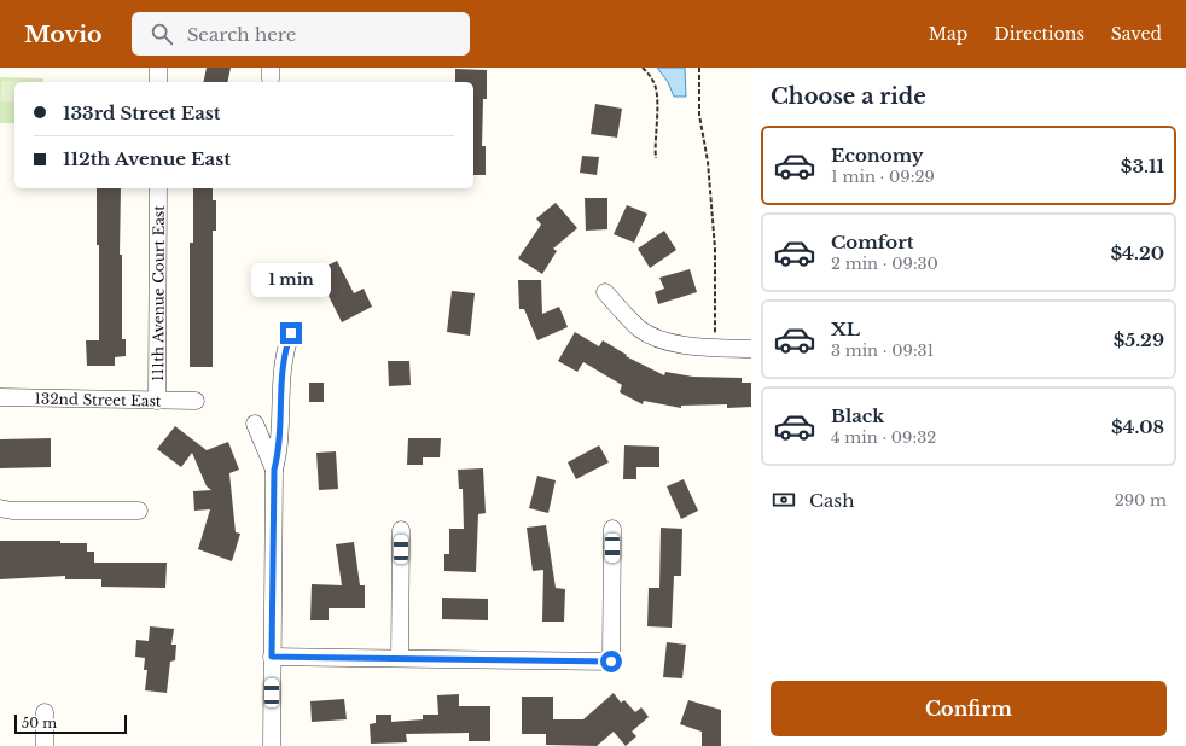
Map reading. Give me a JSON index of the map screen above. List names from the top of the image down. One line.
{"streets":{"street":["111th Avenue Court East","132nd Street East"]},"crossings":[["111th Avenue Court East","132nd Street East"]],"scale_bar":"50 m","page":{"header":"Movio","search":"Search here","nav":["Map","Directions","Saved"],"heading":"Choose a ride","banner":["133rd Street East","112th Avenue East"],"list":[{"name":"Economy","note":"1 min · 09:29","value":"$3.11"},{"name":"Comfort","note":"2 min · 09:30","value":"$4.20"},{"name":"XL","note":"3 min · 09:31","value":"$5.29"},{"name":"Black","note":"4 min · 09:32","value":"$4.08"}],"bubble":"1 min","pay":["Cash","290 m"],"buttons":"Confirm","scale":"50 m"}}
